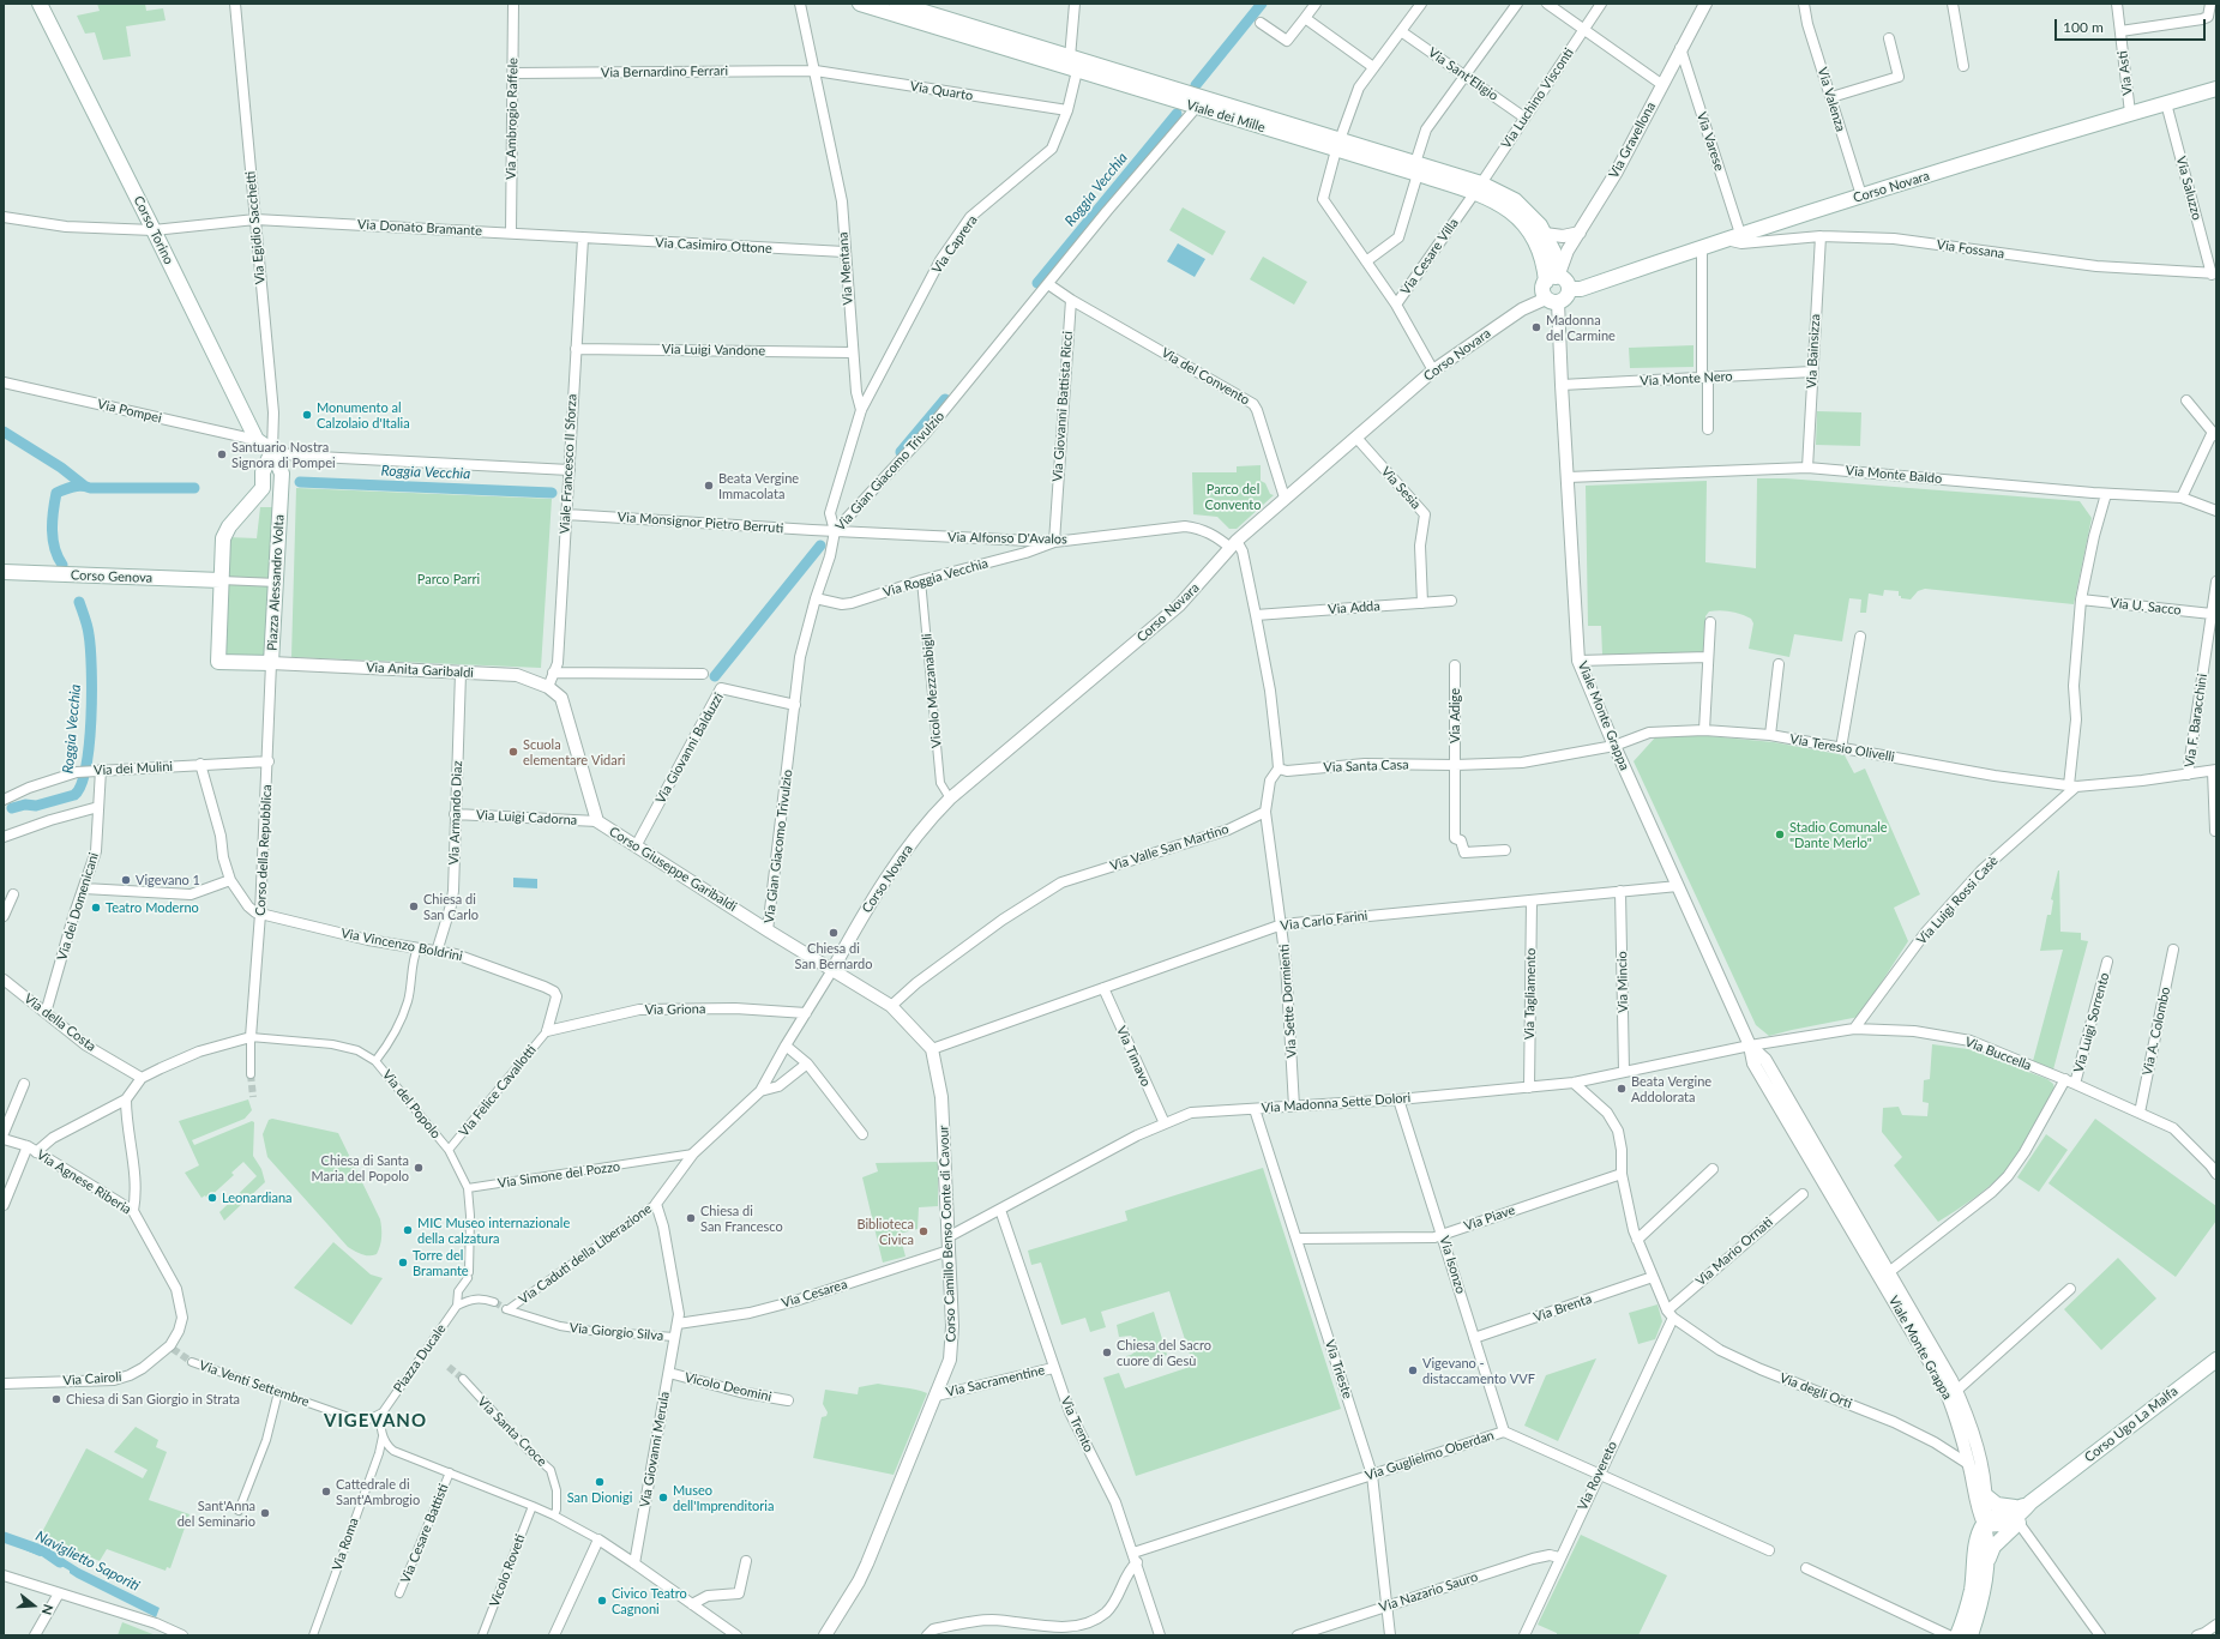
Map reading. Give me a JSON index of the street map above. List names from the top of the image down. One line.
{"streets":{"main road":["Viale dei Mille","Corso Novara","Corso Torino","Corso Genova","Piazza Alessandro Volta","Corso Ugo La Malfa"],"street":["Via Bernardino Ferrari","Via Asti","Via Sant'Eligio","Via Quarto","Via Luchino Visconti","Via Valenza","Via Ambrogio Raffele","Via Gravellona","Via Varese","Via Saluzzo","Via Egidio Sacchetti","Via Donato Bramante","Via Caprera","Via Casimiro Ottone","Via Fossana","Via Cesare Villa","Via Mentana","Via Luigi Vandone","Via Bainsizza","Via del Convento","Via Monte Nero","Via Giovanni Battista Ricci","Via Pompei","Viale Francesco II Sforza","Via Gian Giacomo Trivulzio","Via Monte Baldo","Via Sesia","Via Monsignor Pietro Berruti","Via Alfonso D'Avalos","Via Roggia Vecchia","Via U. Sacco","Via Adda","Via Anita Garibaldi","Vicolo Mezzanabigli","Via Adige","Viale Monte Grappa","Via F. Baracchini","Via Giovanni Balduzzi","Via Teresio Olivelli","Via Santa Casa","Via dei Mulini","Via Armando Diaz","Via Luigi Cadorna","Via Valle San Martino","Corso della Repubblica","Corso Giuseppe Garibaldi","Via Luigi Rossi Casè","Via dei Domenicani","Via Carlo Farini","Via Vincenzo Boldrini","Via Mincio","Via Tagliamento","Via Sette Dormienti","Via Griona","Via della Costa","Via Luigi Sorrento","Via A. Colombo","Via Buccella","Via Timavo","Via Felice Cavallotti","Via Madonna Sette Dolori","Via del Popolo","Via Simone del Pozzo","Via Agnese Riberia","Via Piave","Corso Camillo Benso Conte di Cavour","Via Mario Ornati","Via Caduti della Liberazione","Via Isonzo","Via Cesarea","Via Brenta","Via Giorgio Silva","Piazza Ducale","Via Trieste","Via Cairoli","Via Sacramentine","Via Venti Settembre","Vicolo Deomini","Via degli Orti","Via Trento","Via Santa Croce","Via Giovanni Merula","Via Guglielmo Oberdan","Via Rovereto","Via Cesare Battisti","Via Roma","Vicolo Roveti","Via Nazario Sauro"]},"crossings":[["Via Bernardino Ferrari","Via Quarto"],["Via Bernardino Ferrari","Via Ambrogio Raffele"],["Via Bernardino Ferrari","Via Mentana"],["Via Asti","Corso Novara"],["Via Sant'Eligio","Via Luchino Visconti"],["Via Quarto","Via Caprera"],["Via Quarto","Via Mentana"],["Via Luchino Visconti","Viale dei Mille"],["Via Luchino Visconti","Via Cesare Villa"],["Via Valenza","Corso Novara"],["Viale dei Mille","Via Gravellona"],["Viale dei Mille","Corso Novara"],["Viale dei Mille","Via Caprera"],["Viale dei Mille","Via Cesare Villa"],["Viale dei Mille","Via Gian Giacomo Trivulzio"],["Viale dei Mille","Viale Monte Grappa"],["Via Ambrogio Raffele","Via Donato Bramante"],["Via Gravellona","Via Varese"],["Via Gravellona","Corso Novara"],["Via Gravellona","Viale Monte Grappa"],["Via Varese","Corso Novara"],["Corso Novara","Via Saluzzo"],["Corso Novara","Via Fossana"],["Corso Novara","Via Cesare Villa"],["Corso Novara","Via del Convento"],["Corso Novara","Via Sesia"],["Corso Novara","Via Alfonso D'Avalos"],["Corso Novara","Vicolo Mezzanabigli"],["Corso Novara","Viale Monte Grappa"],["Corso Novara","Corso Giuseppe Garibaldi"],["Via Saluzzo","Via Fossana"],["Via Egidio Sacchetti","Via Donato Bramante"],["Via Egidio Sacchetti","Corso Torino"],["Via Egidio Sacchetti","Piazza Alessandro Volta"],["Via Donato Bramante","Corso Torino"],["Via Donato Bramante","Via Casimiro Ottone"],["Via Donato Bramante","Viale Francesco II Sforza"],["Corso Torino","Via Pompei"],["Corso Torino","Piazza Alessandro Volta"],["Via Caprera","Via Mentana"],["Via Casimiro Ottone","Via Mentana"],["Via Casimiro Ottone","Viale Francesco II Sforza"],["Via Fossana","Via Bainsizza"],["Via Mentana","Via Luigi Vandone"],["Via Mentana","Via Gian Giacomo Trivulzio"],["Via Mentana","Via Monsignor Pietro Berruti"],["Via Mentana","Via Alfonso D'Avalos"],["Via Luigi Vandone","Viale Francesco II Sforza"],["Via Bainsizza","Via Monte Nero"],["Via Bainsizza","Via Monte Baldo"],["Via del Convento","Via Giovanni Battista Ricci"],["Via Monte Nero","Viale Monte Grappa"],["Via Giovanni Battista Ricci","Via Alfonso D'Avalos"],["Via Giovanni Battista Ricci","Via Roggia Vecchia"],["Viale Francesco II Sforza","Via Monsignor Pietro Berruti"],["Viale Francesco II Sforza","Via Anita Garibaldi"],["Via Gian Giacomo Trivulzio","Via Monsignor Pietro Berruti"],["Via Gian Giacomo Trivulzio","Via Alfonso D'Avalos"],["Via Gian Giacomo Trivulzio","Via Roggia Vecchia"],["Via Gian Giacomo Trivulzio","Via Giovanni Balduzzi"],["Via Gian Giacomo Trivulzio","Corso Giuseppe Garibaldi"],["Via Monte Baldo","Viale Monte Grappa"],["Via Sesia","Via Adda"],["Via Monsignor Pietro Berruti","Via Alfonso D'Avalos"],["Via Alfonso D'Avalos","Via Roggia Vecchia"],["Corso Genova","Piazza Alessandro Volta"],["Via Roggia Vecchia","Vicolo Mezzanabigli"],["Piazza Alessandro Volta","Via Anita Garibaldi"],["Piazza Alessandro Volta","Corso della Repubblica"],["Via U. Sacco","Via F. Baracchini"],["Via Anita Garibaldi","Via Armando Diaz"],["Via Anita Garibaldi","Corso della Repubblica"],["Via Anita Garibaldi","Corso Giuseppe Garibaldi"],["Via Adige","Via Santa Casa"],["Viale Monte Grappa","Via Teresio Olivelli"],["Viale Monte Grappa","Via Santa Casa"],["Viale Monte Grappa","Via Carlo Farini"],["Viale Monte Grappa","Via Buccella"],["Viale Monte Grappa","Via Madonna Sette Dolori"],["Viale Monte Grappa","Via degli Orti"],["Viale Monte Grappa","Corso Ugo La Malfa"],["Via F. Baracchini","Via Teresio Olivelli"],["Via Giovanni Balduzzi","Corso Giuseppe Garibaldi"],["Via Teresio Olivelli","Via Santa Casa"],["Via Teresio Olivelli","Via Luigi Rossi Casè"],["Via dei Mulini","Corso della Repubblica"],["Via dei Mulini","Via dei Domenicani"],["Via Armando Diaz","Via Luigi Cadorna"],["Via Armando Diaz","Via Vincenzo Boldrini"],["Via Luigi Cadorna","Corso Giuseppe Garibaldi"],["Via Valle San Martino","Via Sette Dormienti"],["Corso della Repubblica","Via Vincenzo Boldrini"],["Corso della Repubblica","Via del Popolo"],["Via Luigi Rossi Casè","Via Buccella"],["Via dei Domenicani","Via della Costa"],["Via Carlo Farini","Via Mincio"],["Via Carlo Farini","Via Tagliamento"],["Via Carlo Farini","Via Sette Dormienti"],["Via Carlo Farini","Via Timavo"],["Via Carlo Farini","Corso Camillo Benso Conte di Cavour"],["Via Vincenzo Boldrini","Via Griona"],["Via Vincenzo Boldrini","Via Felice Cavallotti"],["Via Mincio","Via Madonna Sette Dolori"],["Via Tagliamento","Via Madonna Sette Dolori"],["Via Sette Dormienti","Via Madonna Sette Dolori"],["Via Griona","Via Felice Cavallotti"],["Via Luigi Sorrento","Via Buccella"],["Via A. Colombo","Via Buccella"],["Via Buccella","Via Madonna Sette Dolori"],["Via Timavo","Via Madonna Sette Dolori"],["Via Felice Cavallotti","Via del Popolo"],["Via Madonna Sette Dolori","Corso Camillo Benso Conte di Cavour"],["Via Madonna Sette Dolori","Via Isonzo"],["Via Madonna Sette Dolori","Via Trieste"],["Via Madonna Sette Dolori","Via Trento"],["Via del Popolo","Via Simone del Pozzo"],["Via del Popolo","Piazza Ducale"],["Via Agnese Riberia","Via Cairoli"],["Via Piave","Via Isonzo"],["Via Piave","Via Trieste"],["Corso Camillo Benso Conte di Cavour","Via Cesarea"],["Corso Camillo Benso Conte di Cavour","Via Sacramentine"],["Via Mario Ornati","Via degli Orti"],["Via Mario Ornati","Via Rovereto"],["Via Caduti della Liberazione","Via Giorgio Silva"],["Via Caduti della Liberazione","Via Giovanni Merula"],["Via Isonzo","Via Brenta"],["Via Isonzo","Via Guglielmo Oberdan"],["Via Cesarea","Via Giovanni Merula"],["Via Giorgio Silva","Via Giovanni Merula"],["Piazza Ducale","Via Venti Settembre"],["Via Trieste","Via Guglielmo Oberdan"],["Via Trieste","Via Nazario Sauro"],["Via Sacramentine","Via Trento"],["Vicolo Deomini","Via Giovanni Merula"],["Via degli Orti","Via Rovereto"],["Via Trento","Via Guglielmo Oberdan"],["Via Guglielmo Oberdan","Via Rovereto"],["Via Rovereto","Via Nazario Sauro"]],"districts":["VIGEVANO"],"water":["Roggia Vecchia","Naviglietto Saporiti"],"parks":["Parco del Convento","Parco Parri"],"places":["Madonna del Carmine","Monumento al Calzolaio d'Italia","Santuario Nostra Signora di Pompei","Beata Vergine Immacolata","Scuola elementare Vidari","Stadio Comunale \"Dante Merlo\"","Vigevano 1","Chiesa di San Carlo","Teatro Moderno","Chiesa di San Bernardo","Beata Vergine Addolorata","Chiesa di Santa Maria del Popolo","Leonardiana","Chiesa di San Francesco","MIC Museo internazionale della calzatura","Biblioteca Civica","Torre del Bramante","Chiesa del Sacro cuore di Gesù","Vigevano - distaccamento VVF","Chiesa di San Giorgio in Strata","San Dionigi","Cattedrale di Sant'Ambrogio","Museo dell'Imprenditoria","Sant'Anna del Seminario","Civico Teatro Cagnoni"],"scale_bar":"100 m","north":"right"}
